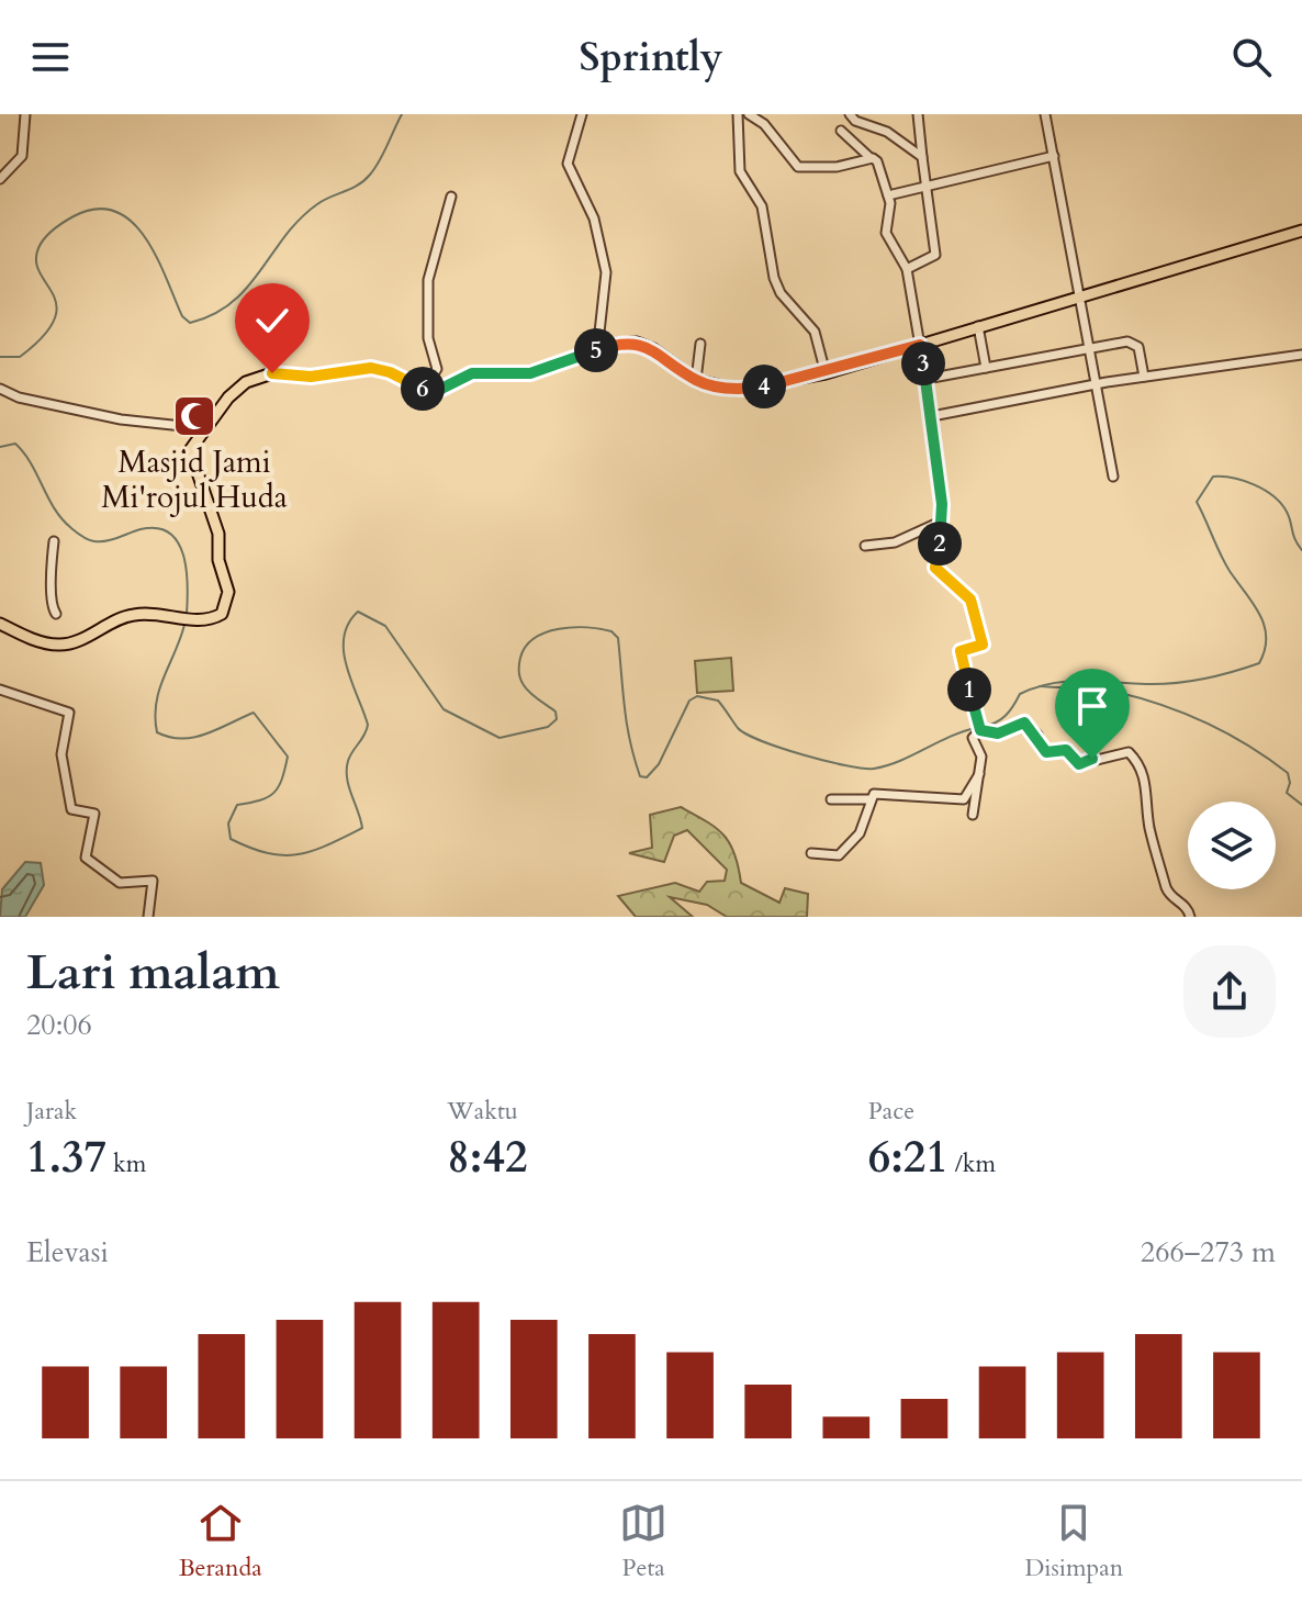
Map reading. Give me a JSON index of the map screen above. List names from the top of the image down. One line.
{"places":{"mosque":["Masjid Jami Mi'rojul Huda"]},"page":{"header":"Sprintly","pins":["5","3","4","6","2","1"],"heading":["Lari malam","20:06"],"stats":[["Jarak","1.37 km"],["Waktu","8:42"],["Pace","6:21 /km"]],"chart":["Elevasi","266–273 m"],"tabs":["Beranda","Peta","Disimpan"]}}
